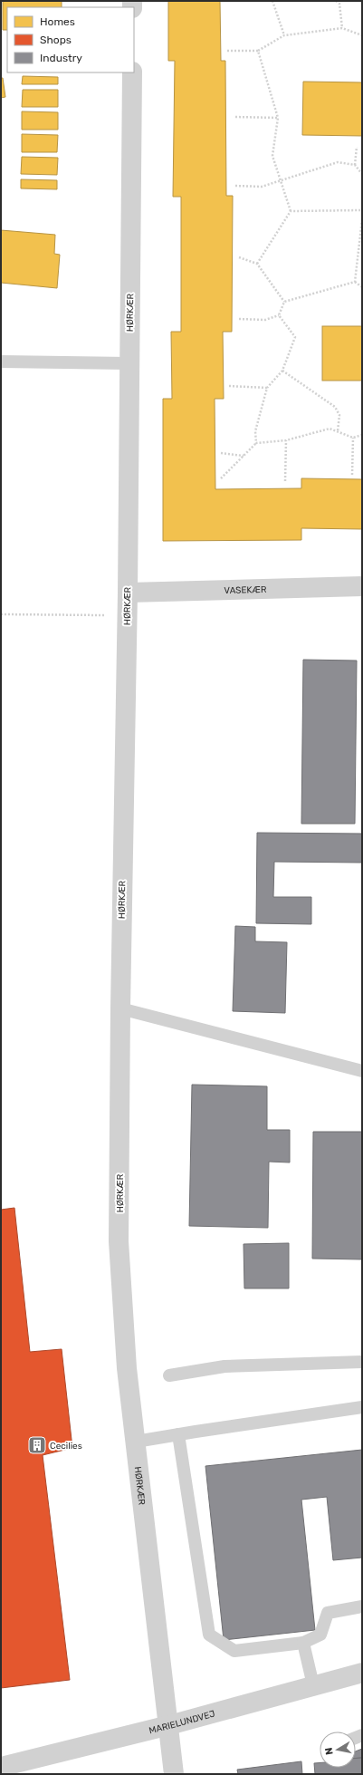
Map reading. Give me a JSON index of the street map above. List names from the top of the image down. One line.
{"streets":{"street":["HØRKÆR","VASEKÆR","MARIELUNDVEJ"]},"crossings":[["HØRKÆR","VASEKÆR"],["HØRKÆR","MARIELUNDVEJ"]],"places":{"building":["Cecilies"]},"legend":["Homes","Shops","Industry"],"north":"left"}
